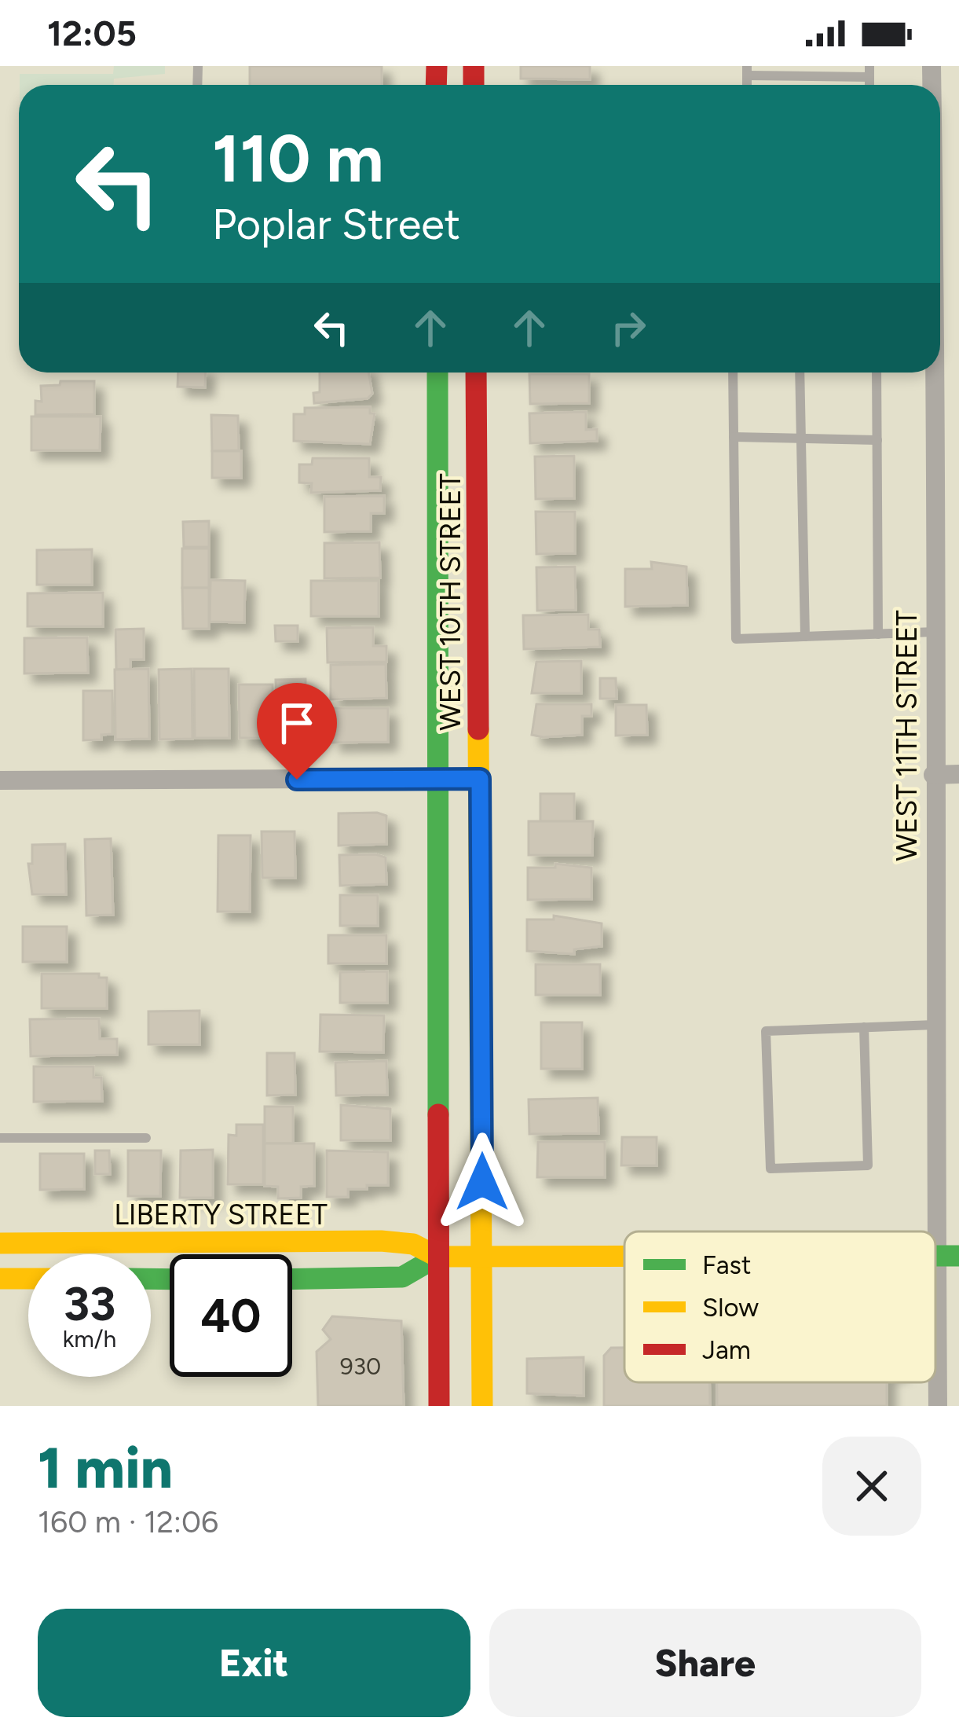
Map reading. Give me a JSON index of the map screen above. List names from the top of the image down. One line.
{"streets":{"street":["WEST 10TH STREET","WEST 11TH STREET","LIBERTY STREET"]},"crossings":[["WEST 10TH STREET","LIBERTY STREET"]],"house_numbers":["930"],"legend":["Fast","Slow","Jam"],"page":{"status":"12:05","turn":["110 m","Poplar Street"],"speed":"33 km/h","limit":"40","heading":["1 min","160 m · 12:06"],"buttons":["Exit","Share"]}}
